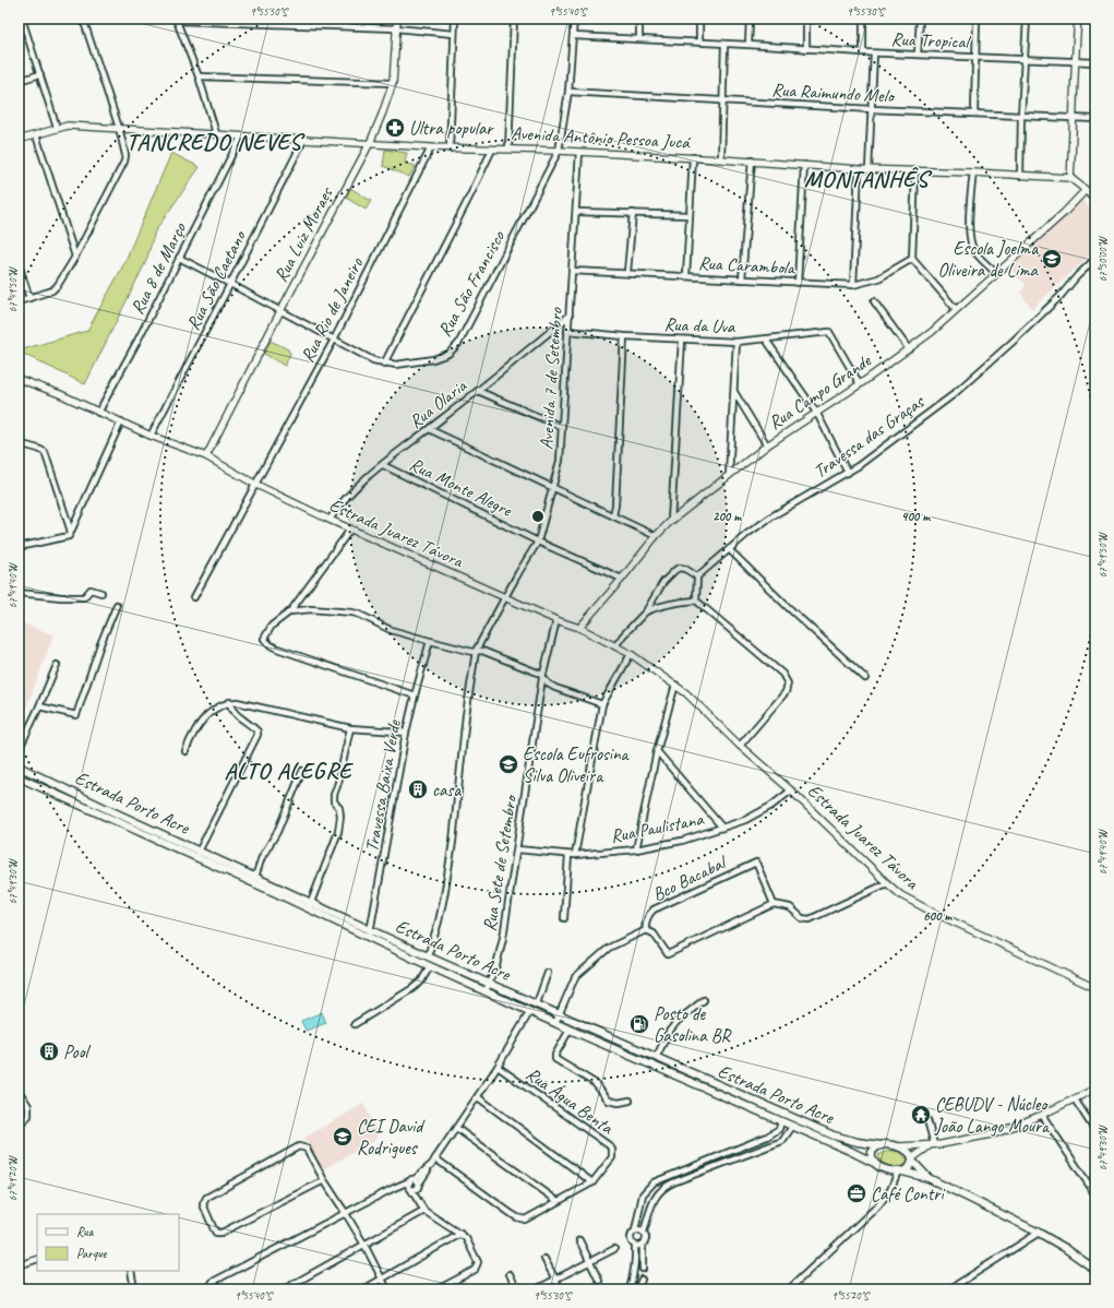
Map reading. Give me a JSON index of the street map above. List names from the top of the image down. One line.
{"streets":{"main road":["Estrada Porto Acre"],"street":["Rua Tropical","Rua Raimundo Melo","Avenida Antônio Pessoa Jucá","Rua Luiz Moraes","Rua Carambola","Rua 8 de Março","Rua São Caetano","Rua São Francisco","Rua Rio de Janeiro","Rua da Uva","Avenida 7 de Setembro","Rua Campo Grande","Rua Olaria","Travessa das Graças","Rua Monte Alegre","Estrada Juarez Távora","Travessa Baixa Verde","Rua Paulistana","Rua Sete de Setembro","Bco Bacabal","Rua Água Benta"]},"crossings":[["Rua Tropical","Rua São Francisco"],["Rua Raimundo Melo","Rua São Francisco"],["Avenida Antônio Pessoa Jucá","Rua Luiz Moraes"],["Avenida Antônio Pessoa Jucá","Rua 8 de Março"],["Avenida Antônio Pessoa Jucá","Rua São Caetano"],["Avenida Antônio Pessoa Jucá","Rua São Francisco"],["Avenida Antônio Pessoa Jucá","Rua Rio de Janeiro"],["Avenida Antônio Pessoa Jucá","Avenida 7 de Setembro"],["Rua Luiz Moraes","Rua São Francisco"],["Rua Luiz Moraes","Estrada Juarez Távora"],["Rua Carambola","Avenida 7 de Setembro"],["Rua 8 de Março","Rua São Francisco"],["Rua 8 de Março","Estrada Juarez Távora"],["Rua São Caetano","Rua São Francisco"],["Rua São Caetano","Estrada Juarez Távora"],["Rua São Francisco","Rua Rio de Janeiro"],["Rua Rio de Janeiro","Estrada Juarez Távora"],["Rua da Uva","Avenida 7 de Setembro"],["Rua da Uva","Rua Campo Grande"],["Avenida 7 de Setembro","Rua Olaria"],["Avenida 7 de Setembro","Rua Monte Alegre"],["Avenida 7 de Setembro","Estrada Juarez Távora"],["Rua Campo Grande","Rua Monte Alegre"],["Rua Campo Grande","Estrada Juarez Távora"],["Rua Olaria","Rua Monte Alegre"],["Rua Olaria","Estrada Juarez Távora"],["Estrada Juarez Távora","Rua Paulistana"],["Estrada Juarez Távora","Rua Sete de Setembro"],["Travessa Baixa Verde","Estrada Porto Acre"],["Estrada Porto Acre","Rua Sete de Setembro"],["Rua Paulistana","Rua Sete de Setembro"]],"districts":["TANCREDO NEVES","MONTANHÊS","ALTO ALEGRE"],"places":{"pharmacy":["Ultra popular"],"school or university":["Escola Joelma Oliveira de Lima","Escola Eufrosina Silva Oliveira","CEI David Rodrigues"],"building":["casa","Pool"],"fuel station":["Posto de Gasolina BR"],"temple":["CEBUDV - Núcleo João Lango Moura"],"office":["Café Contri"]},"legend":["Rua","Parque"],"coordinates":["9°55'50\"S","9°55'40\"S","9°55'30\"S","67°50'00\"W","67°49'50\"W","67°49'40\"W","67°49'30\"W","67°49'20\"W","9°55'20\"S"],"rings":["200 m","400 m","600 m"]}
